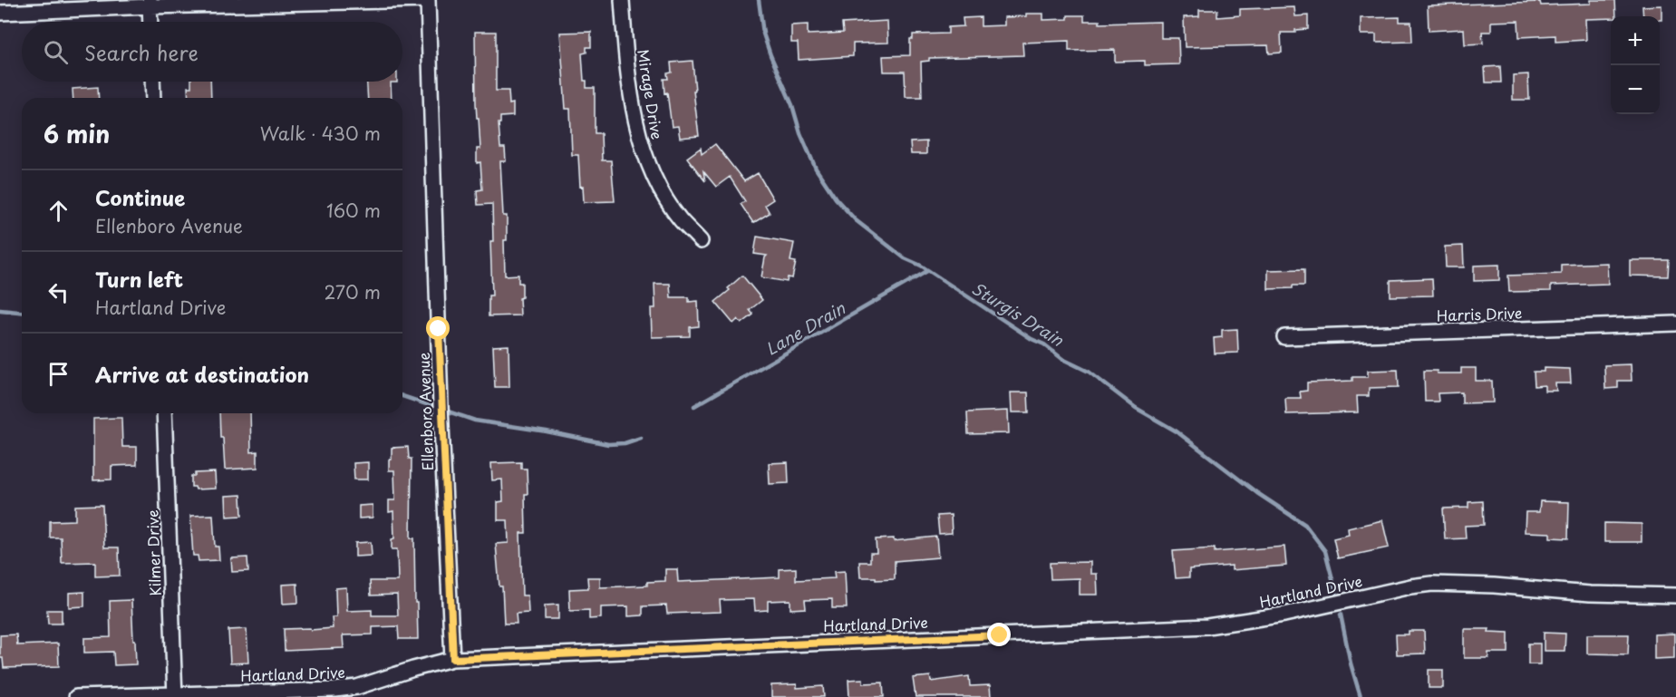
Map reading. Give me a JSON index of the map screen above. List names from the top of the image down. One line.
{"streets":{"street":["Mirage Drive","Harris Drive","Ellenboro Avenue","Kilmer Drive","Hartland Drive"]},"crossings":[["Ellenboro Avenue","Hartland Drive"],["Kilmer Drive","Hartland Drive"]],"water":["Sturgis Drain","Lane Drain"],"page":{"map_buttons":["+","−"],"search":"Search here","heading":["6 min","Walk · 430 m"],"list":[["Continue","Ellenboro Avenue","160 m"],["Turn left","Hartland Drive","270 m"],"Arrive at destination"]}}
